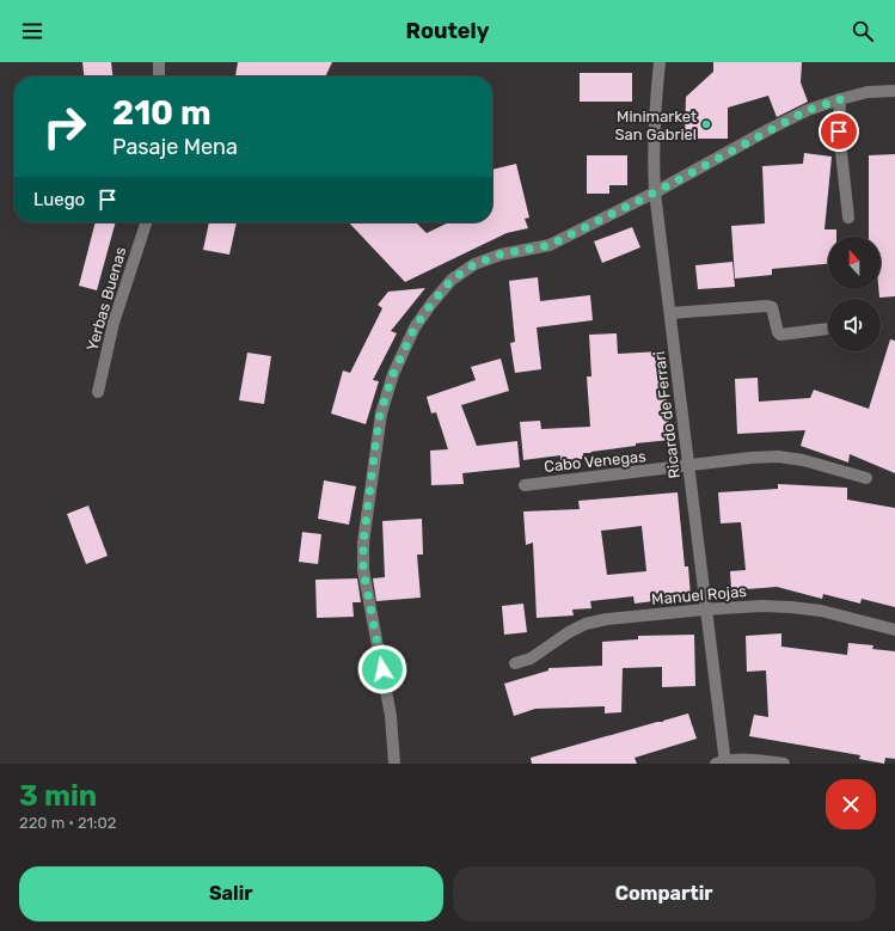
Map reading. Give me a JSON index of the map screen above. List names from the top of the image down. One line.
{"streets":{"street":["Yerbas Buenas","Ricardo de Ferrari","Cabo Venegas","Manuel Rojas"]},"crossings":[["Ricardo de Ferrari","Cabo Venegas"],["Ricardo de Ferrari","Manuel Rojas"]],"places":["Minimarket San Gabriel"],"north":"top","page":{"header":"Routely","turn":["210 m","Pasaje Mena"],"then":"Luego","heading":["3 min","220 m · 21:02"],"buttons":["Salir","Compartir"]}}
